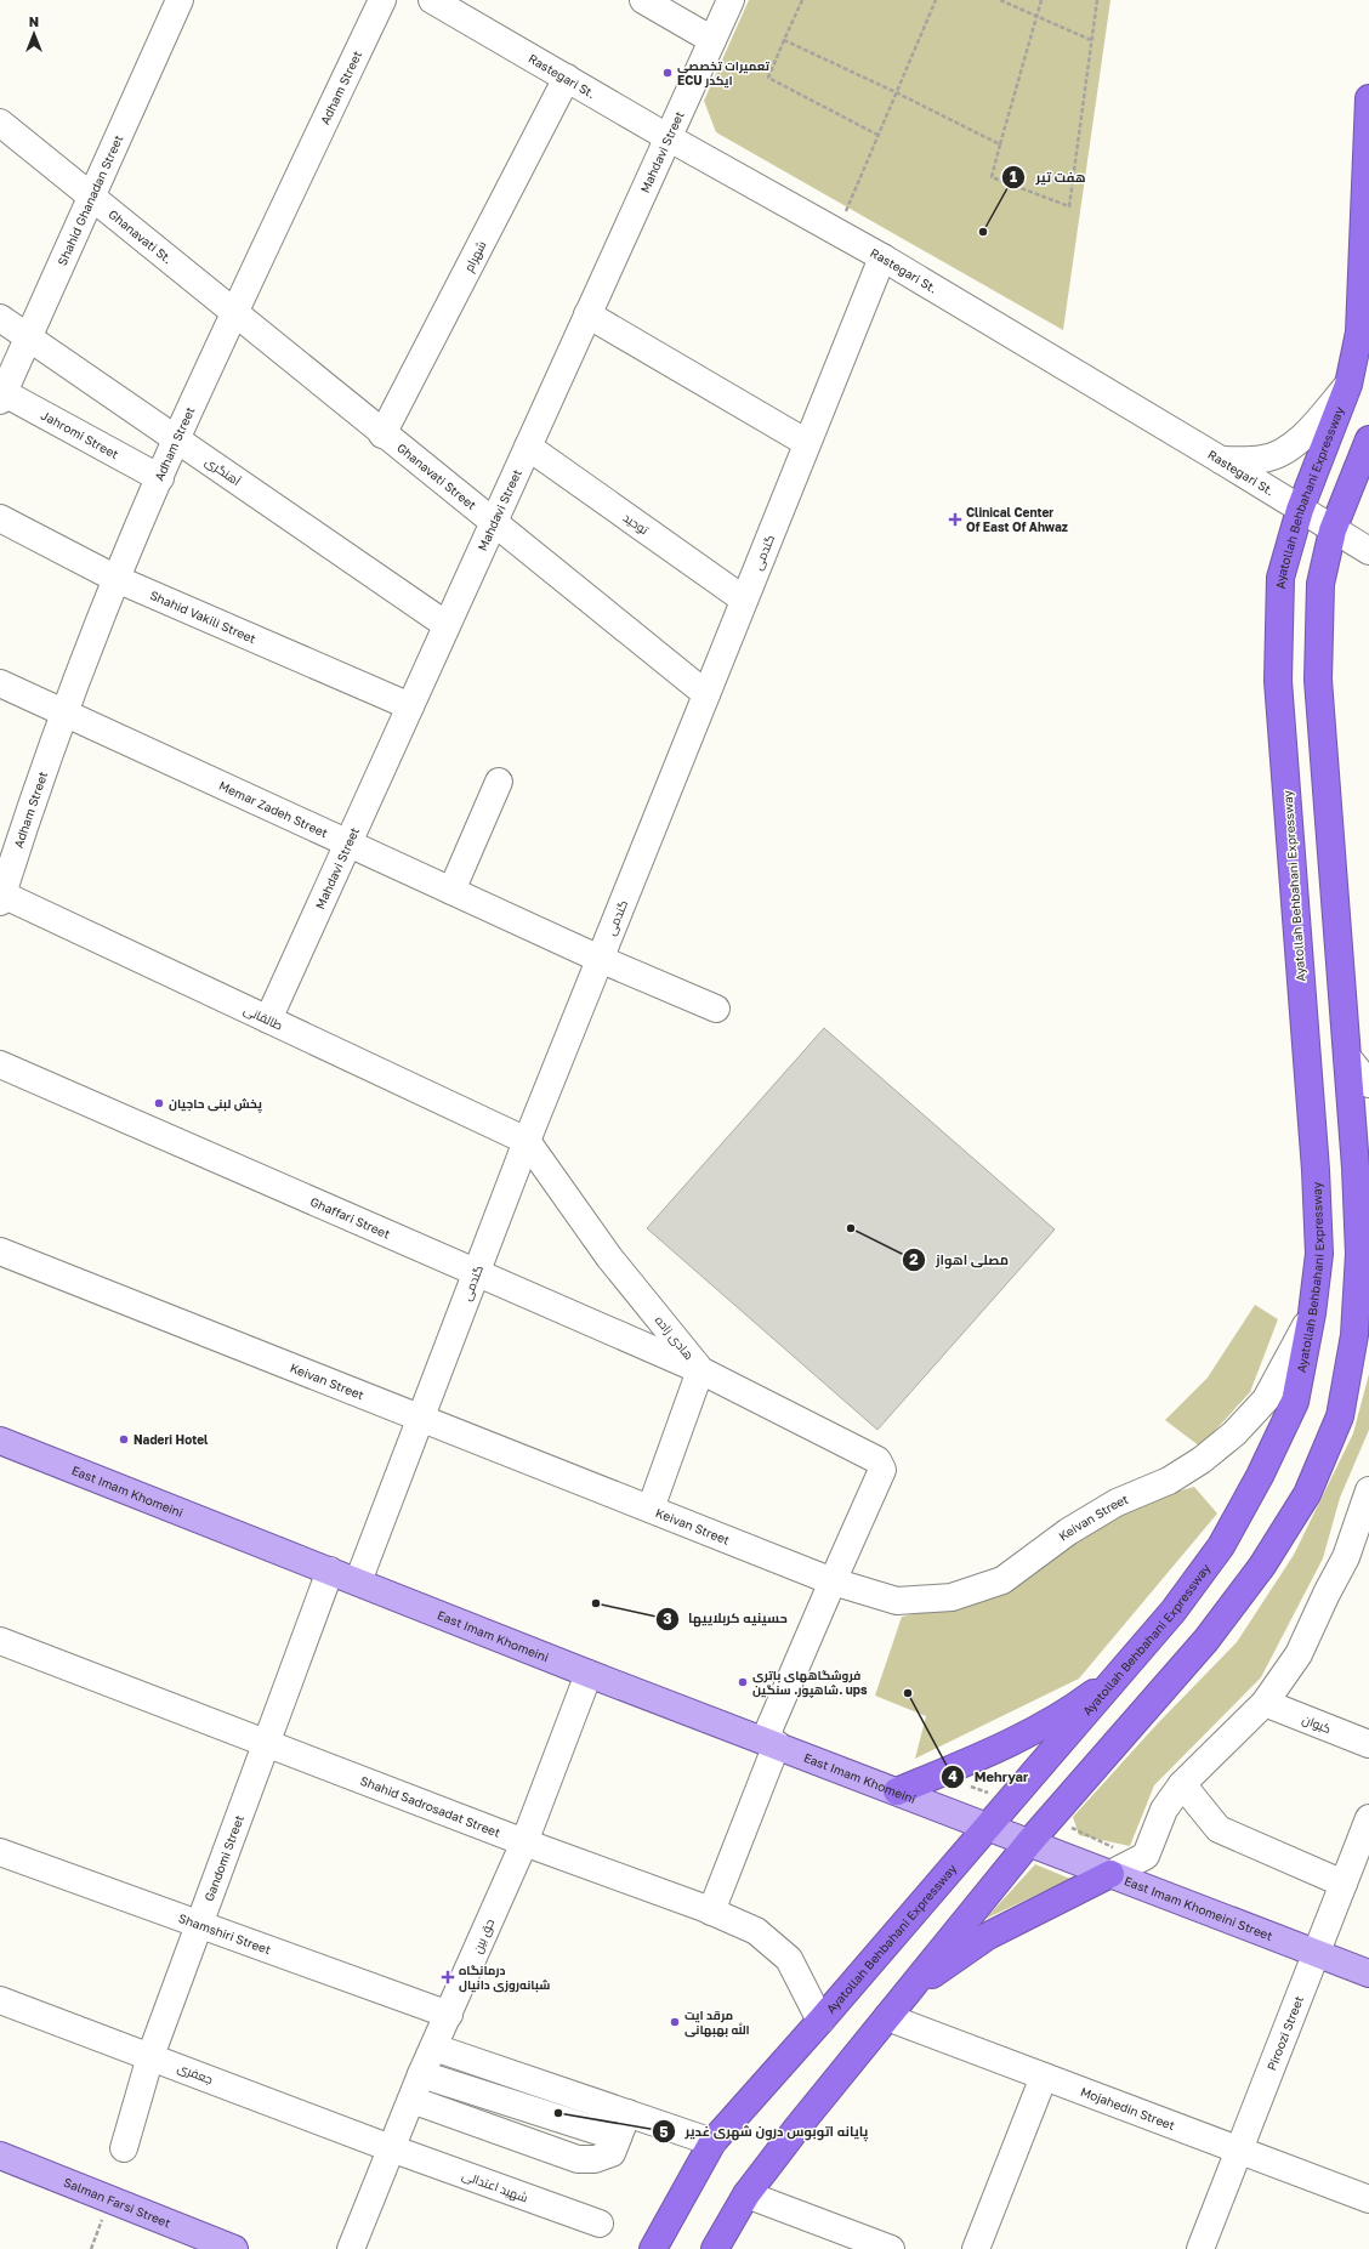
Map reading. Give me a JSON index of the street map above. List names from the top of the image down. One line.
{"streets":{"highway":["Ayatollah Behbahani Expressway"],"main road":["East Imam Khomeini","East Imam Khomeini Street","Salman Farsi Street"],"street":["Rastegari St.","Adham Street","Mahdavi Street","Shahid Ghanadan Street","Ghanavati St.","شهرام","Jahromi Street","آهنگری","Ghanavati Street","توحید","گندمی","Shahid Vakili Street","Memar Zadeh Street","طالقانی","Ghaffari Street","هادی زاده","Keivan Street","کیوان","Shahid Sadrosadat Street","Gandomi Street","Shamshiri Street","حق بین","Piroozi Street","جعفری","Mojahedin Street","شهید اعتدالی"]},"crossings":[["Rastegari St.","Mahdavi Street"],["Rastegari St.","شهرام"],["Rastegari St.","Ayatollah Behbahani Expressway"],["Rastegari St.","گندمی"],["Adham Street","Ghanavati St."],["Adham Street","Jahromi Street"],["Adham Street","آهنگری"],["Adham Street","Ghanavati Street"],["Adham Street","Shahid Vakili Street"],["Adham Street","Memar Zadeh Street"],["Adham Street","طالقانی"],["Mahdavi Street","آهنگری"],["Mahdavi Street","Ghanavati Street"],["Mahdavi Street","توحید"],["Mahdavi Street","Shahid Vakili Street"],["Mahdavi Street","Memar Zadeh Street"],["Mahdavi Street","طالقانی"],["Shahid Ghanadan Street","Ghanavati St."],["Shahid Ghanadan Street","Jahromi Street"],["Shahid Ghanadan Street","آهنگری"],["Ghanavati St.","Ghanavati Street"],["شهرام","Ghanavati Street"],["Ghanavati Street","گندمی"],["Ayatollah Behbahani Expressway","Keivan Street"],["Ayatollah Behbahani Expressway","East Imam Khomeini"],["Ayatollah Behbahani Expressway","Shahid Sadrosadat Street"],["توحید","گندمی"],["گندمی","Memar Zadeh Street"],["گندمی","طالقانی"],["گندمی","Ghaffari Street"],["گندمی","هادی زاده"],["گندمی","Keivan Street"],["گندمی","East Imam Khomeini"],["طالقانی","هادی زاده"],["Ghaffari Street","هادی زاده"],["هادی زاده","Keivan Street"],["East Imam Khomeini","Gandomi Street"],["East Imam Khomeini","East Imam Khomeini Street"],["East Imam Khomeini","حق بین"],["Shahid Sadrosadat Street","Gandomi Street"],["Shahid Sadrosadat Street","حق بین"],["Gandomi Street","Shamshiri Street"],["Gandomi Street","جعفری"],["East Imam Khomeini Street","Piroozi Street"],["Shamshiri Street","حق بین"],["حق بین","جعفری"],["حق بین","شهید اعتدالی"],["Piroozi Street","Mojahedin Street"],["جعفری","شهید اعتدالی"]],"places":{"other":["تعمیرات تخصصی ECU ایکدر","هفت تیر","پخش لبنی حاجیان","مصلی اهواز","Naderi Hotel","حسینیه کربلاییها","فروشگاههای باتری شاهپور. سنگین. ups","Mehryar","مرقد ایت الله بهبهانی","پایانه اتوبوس درون شهری غدیر"],"health":["Clinical Center Of East Of Ahwaz","درمانگاه شبانه‌روزی دانیال"]},"north":"top"}
